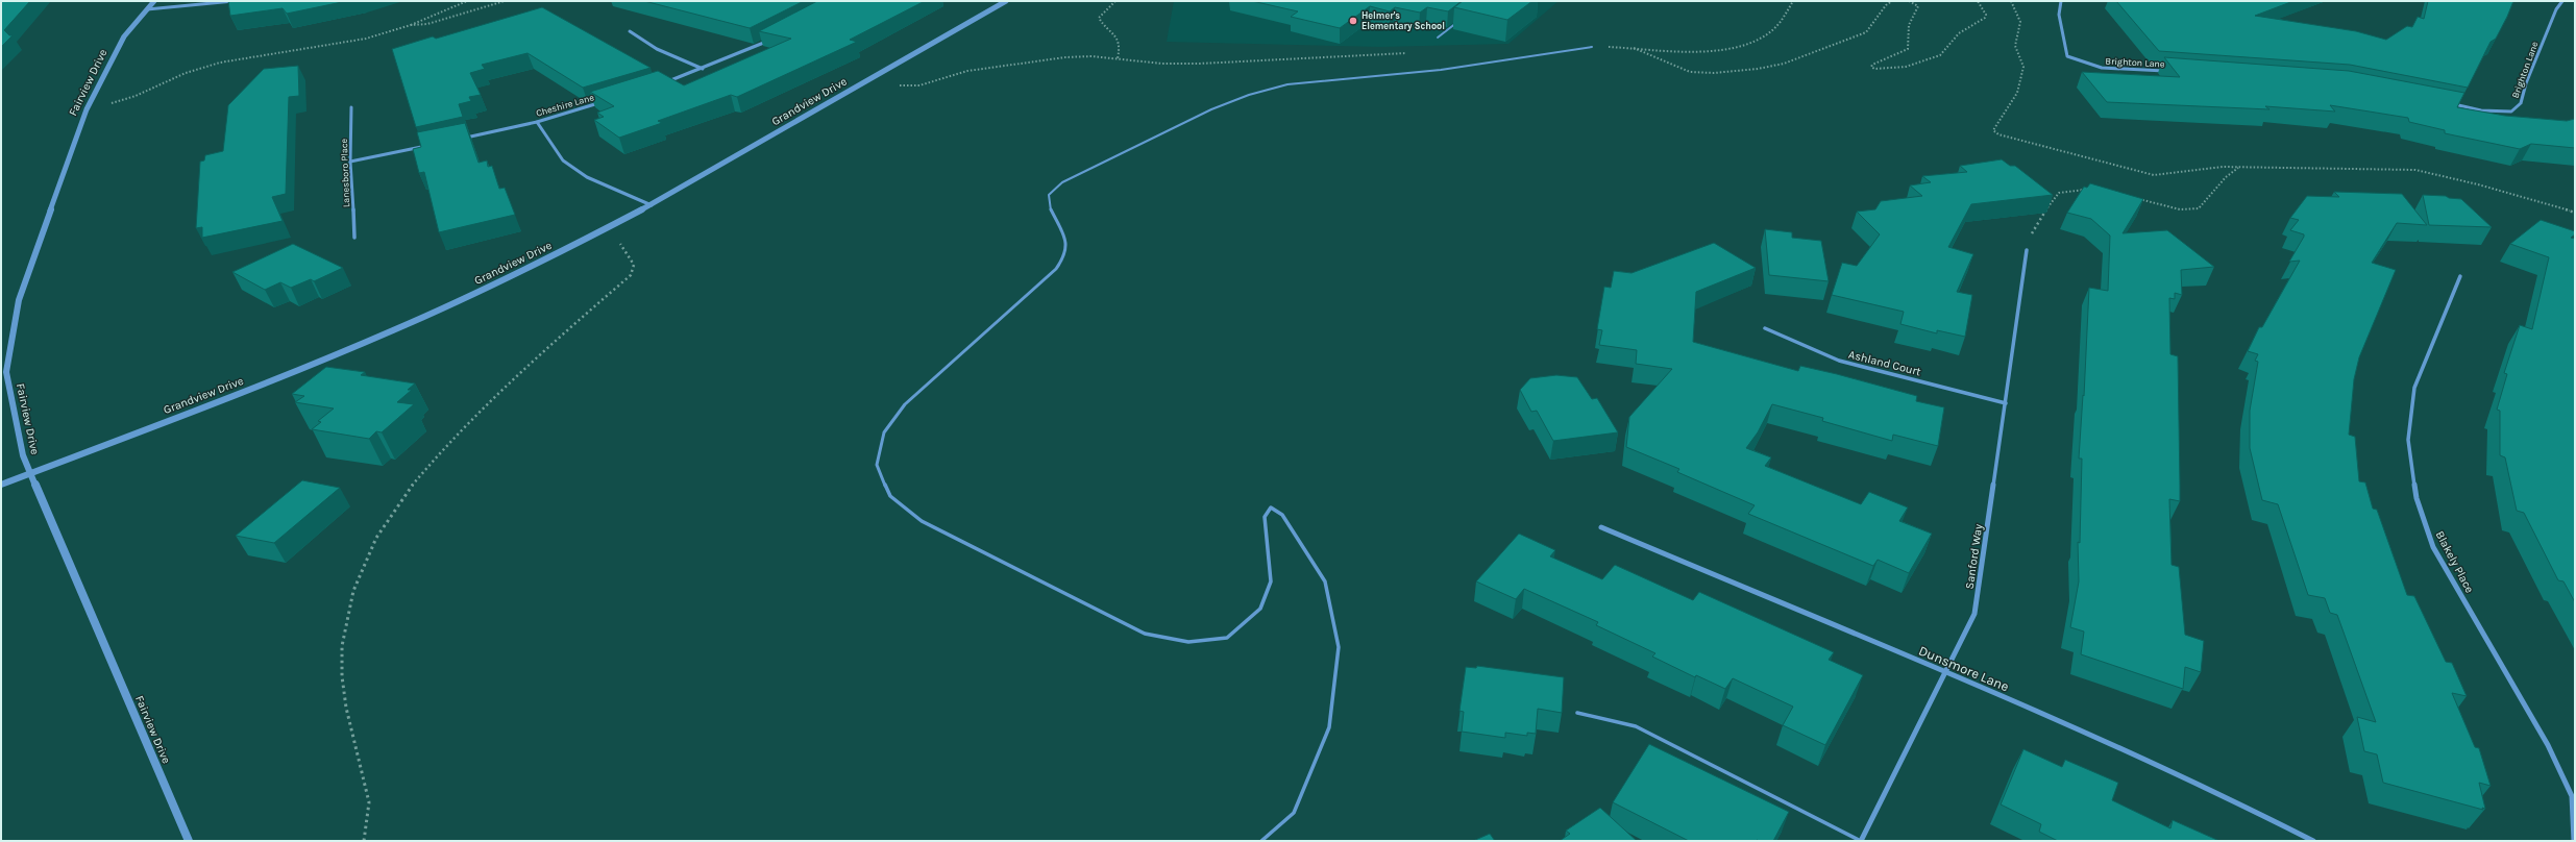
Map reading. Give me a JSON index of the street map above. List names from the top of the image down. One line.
{"streets":{"street":["Brighton Lane","Fairview Drive","Grandview Drive","Cheshire Lane","Lanesboro Place","Ashland Court","Sanford Way","Blakely Place","Dunsmore Lane"]},"crossings":[["Fairview Drive","Grandview Drive"],["Ashland Court","Sanford Way"],["Sanford Way","Dunsmore Lane"]],"places":["Helmer's Elementary School"]}
